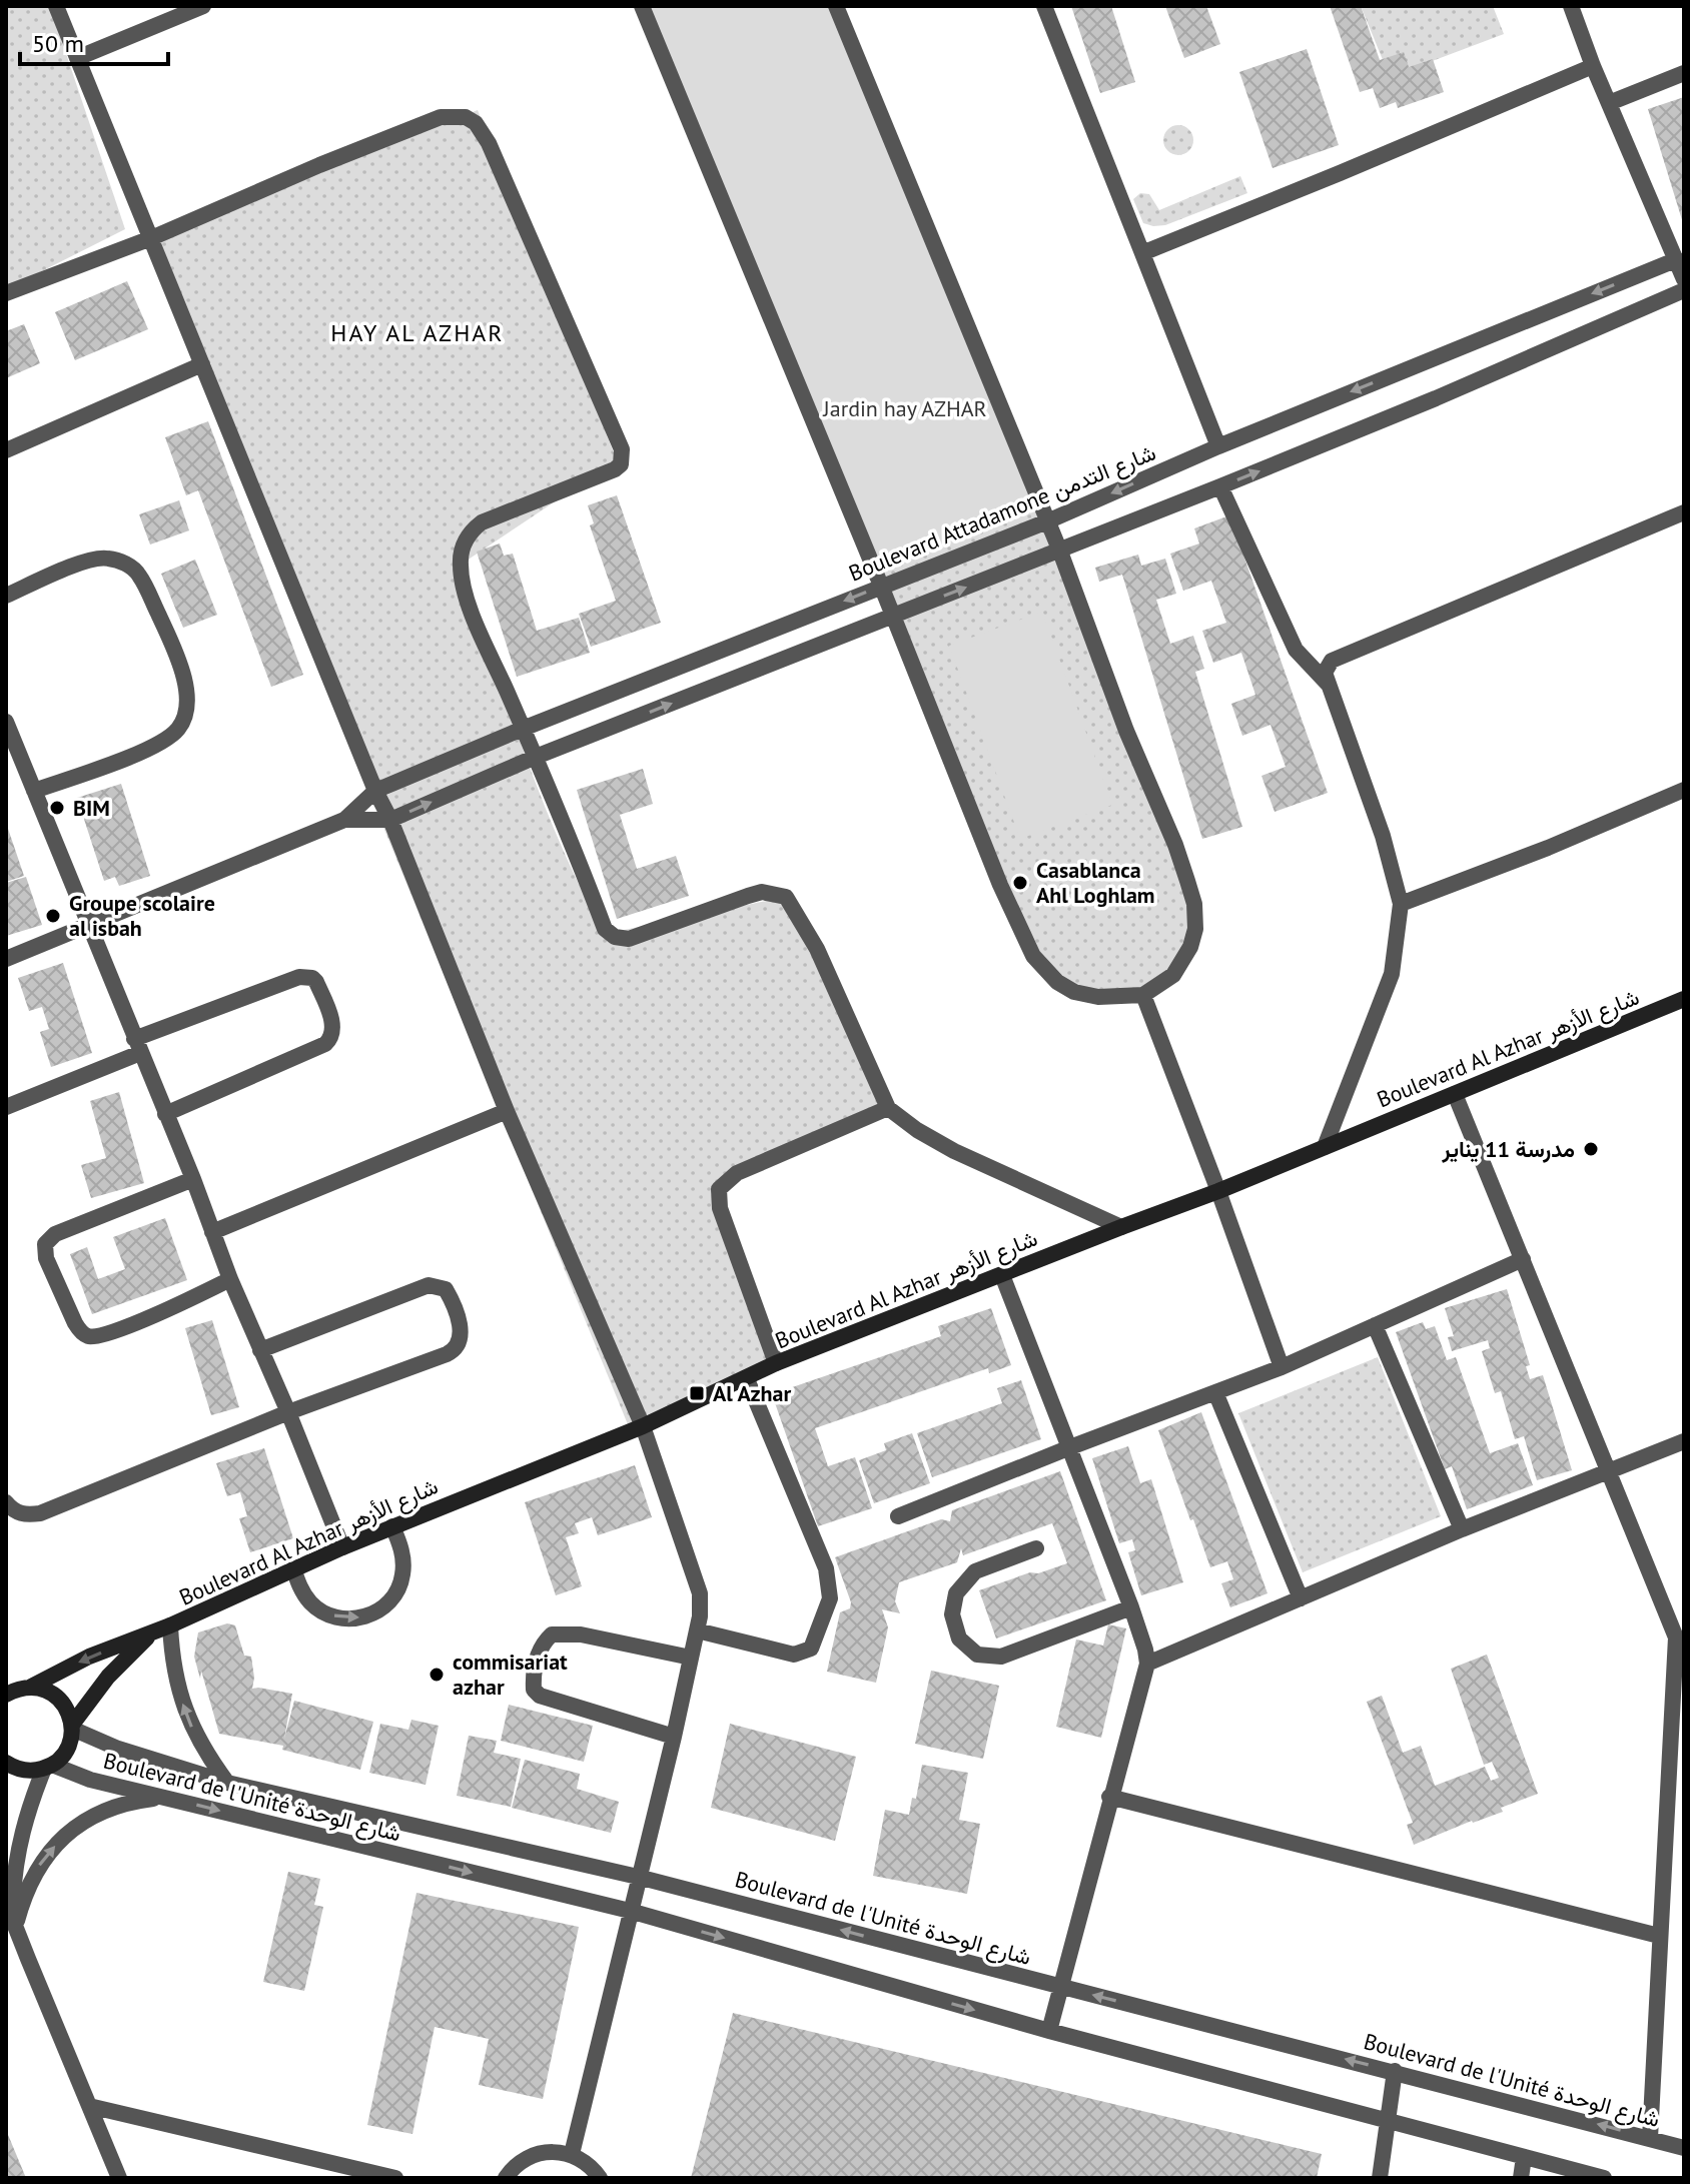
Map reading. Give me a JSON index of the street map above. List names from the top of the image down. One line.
{"streets":{"main road":["Boulevard Al Azhar شارع الأزهر"],"street":["Boulevard Attadamone شارع التدمن","Boulevard de l'Unité شارع الوحدة"]},"crossings":[["Boulevard Al Azhar شارع الأزهر","Boulevard de l'Unité شارع الوحدة"]],"districts":["HAY AL AZHAR"],"parks":["Jardin hay AZHAR"],"places":{"other":["BIM","Casablanca Ahl Loghlam","Groupe scolaire al isbah","مدرسة 11 يناير","commisariat azhar"],"transit":["Al Azhar"]},"scale_bar":"50 m"}
